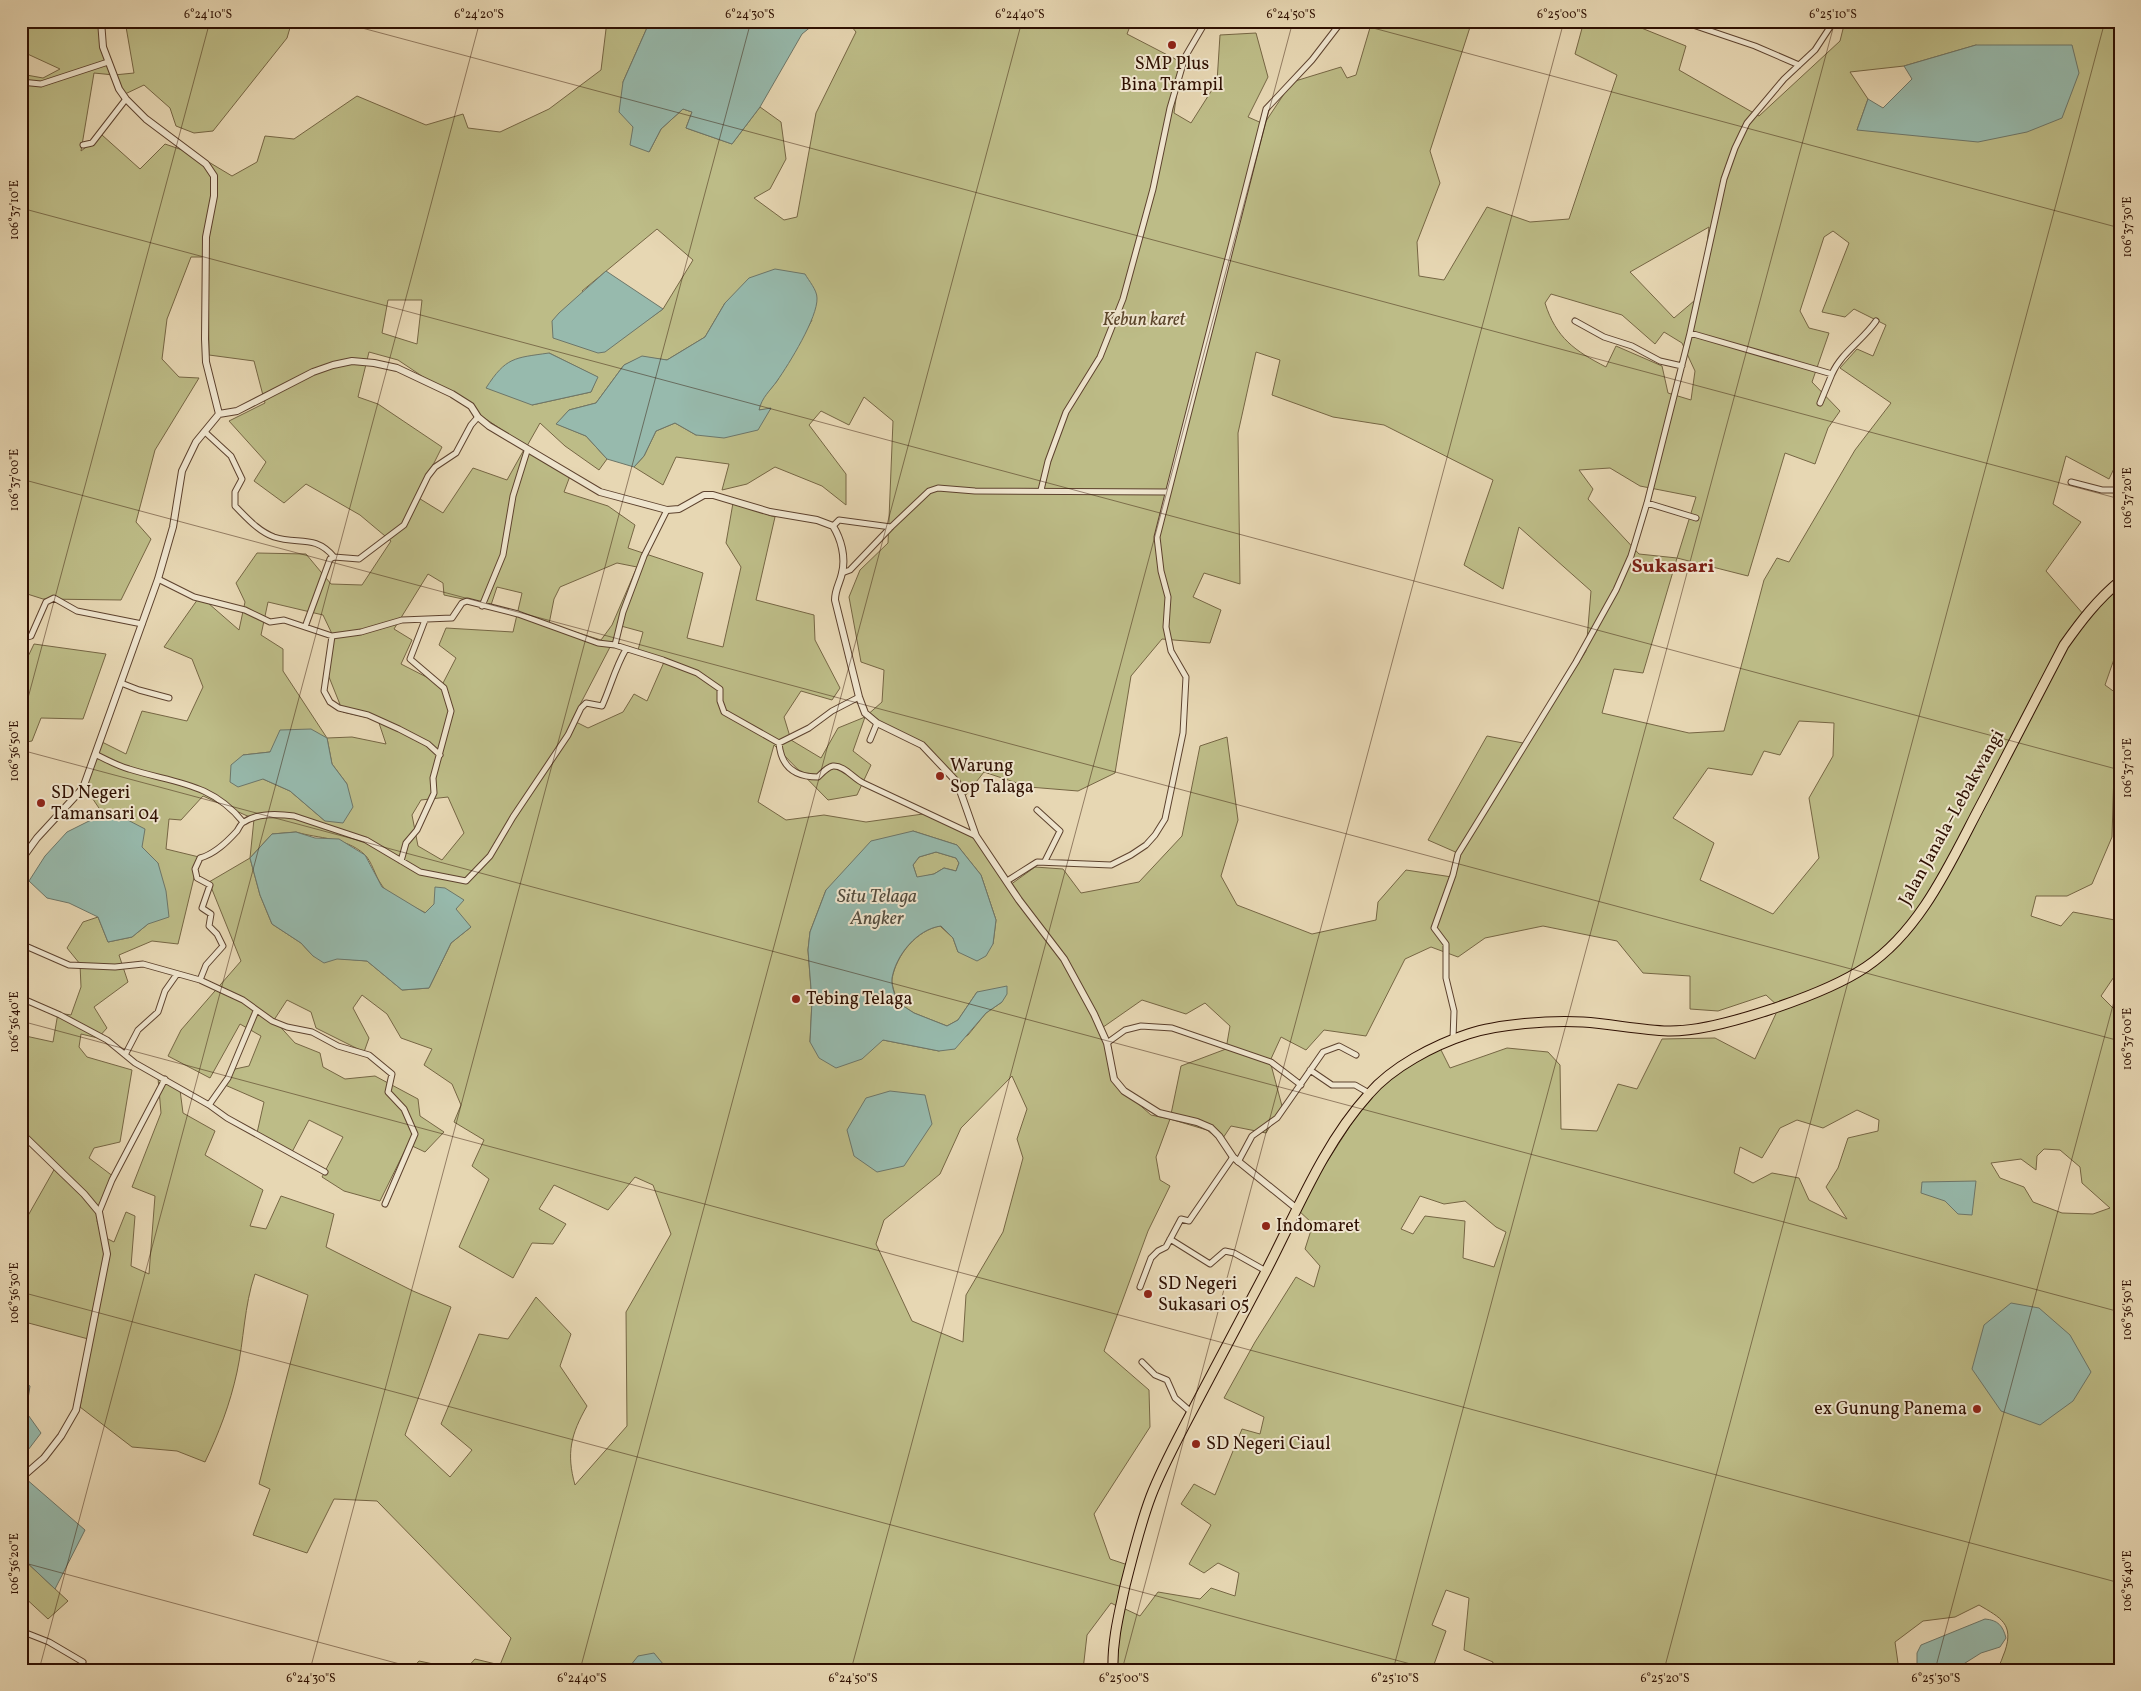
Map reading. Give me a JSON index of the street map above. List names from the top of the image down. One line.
{"streets":{"main road":["Jalan Janala–Lebakwangi"]},"districts":["Sukasari"],"water":["Situ Telaga Angker"],"parks":["Kebun karet"],"places":["SMP Plus Bina Trampil","Warung Sop Talaga","SD Negeri Tamansari 04","Tebing Telaga","Indomaret","SD Negeri Sukasari 05","ex Gunung Panema","SD Negeri Ciaul"],"coordinates":["6°24'10\"S","6°24'20\"S","6°24'30\"S","6°24'40\"S","6°24'50\"S","6°25'00\"S","6°25'10\"S","106°37'10\"E","106°37'30\"E","106°37'00\"E","106°37'20\"E","106°36'50\"E","106°36'40\"E","106°36'30\"E","106°36'20\"E","6°25'20\"S","6°25'30\"S"]}
